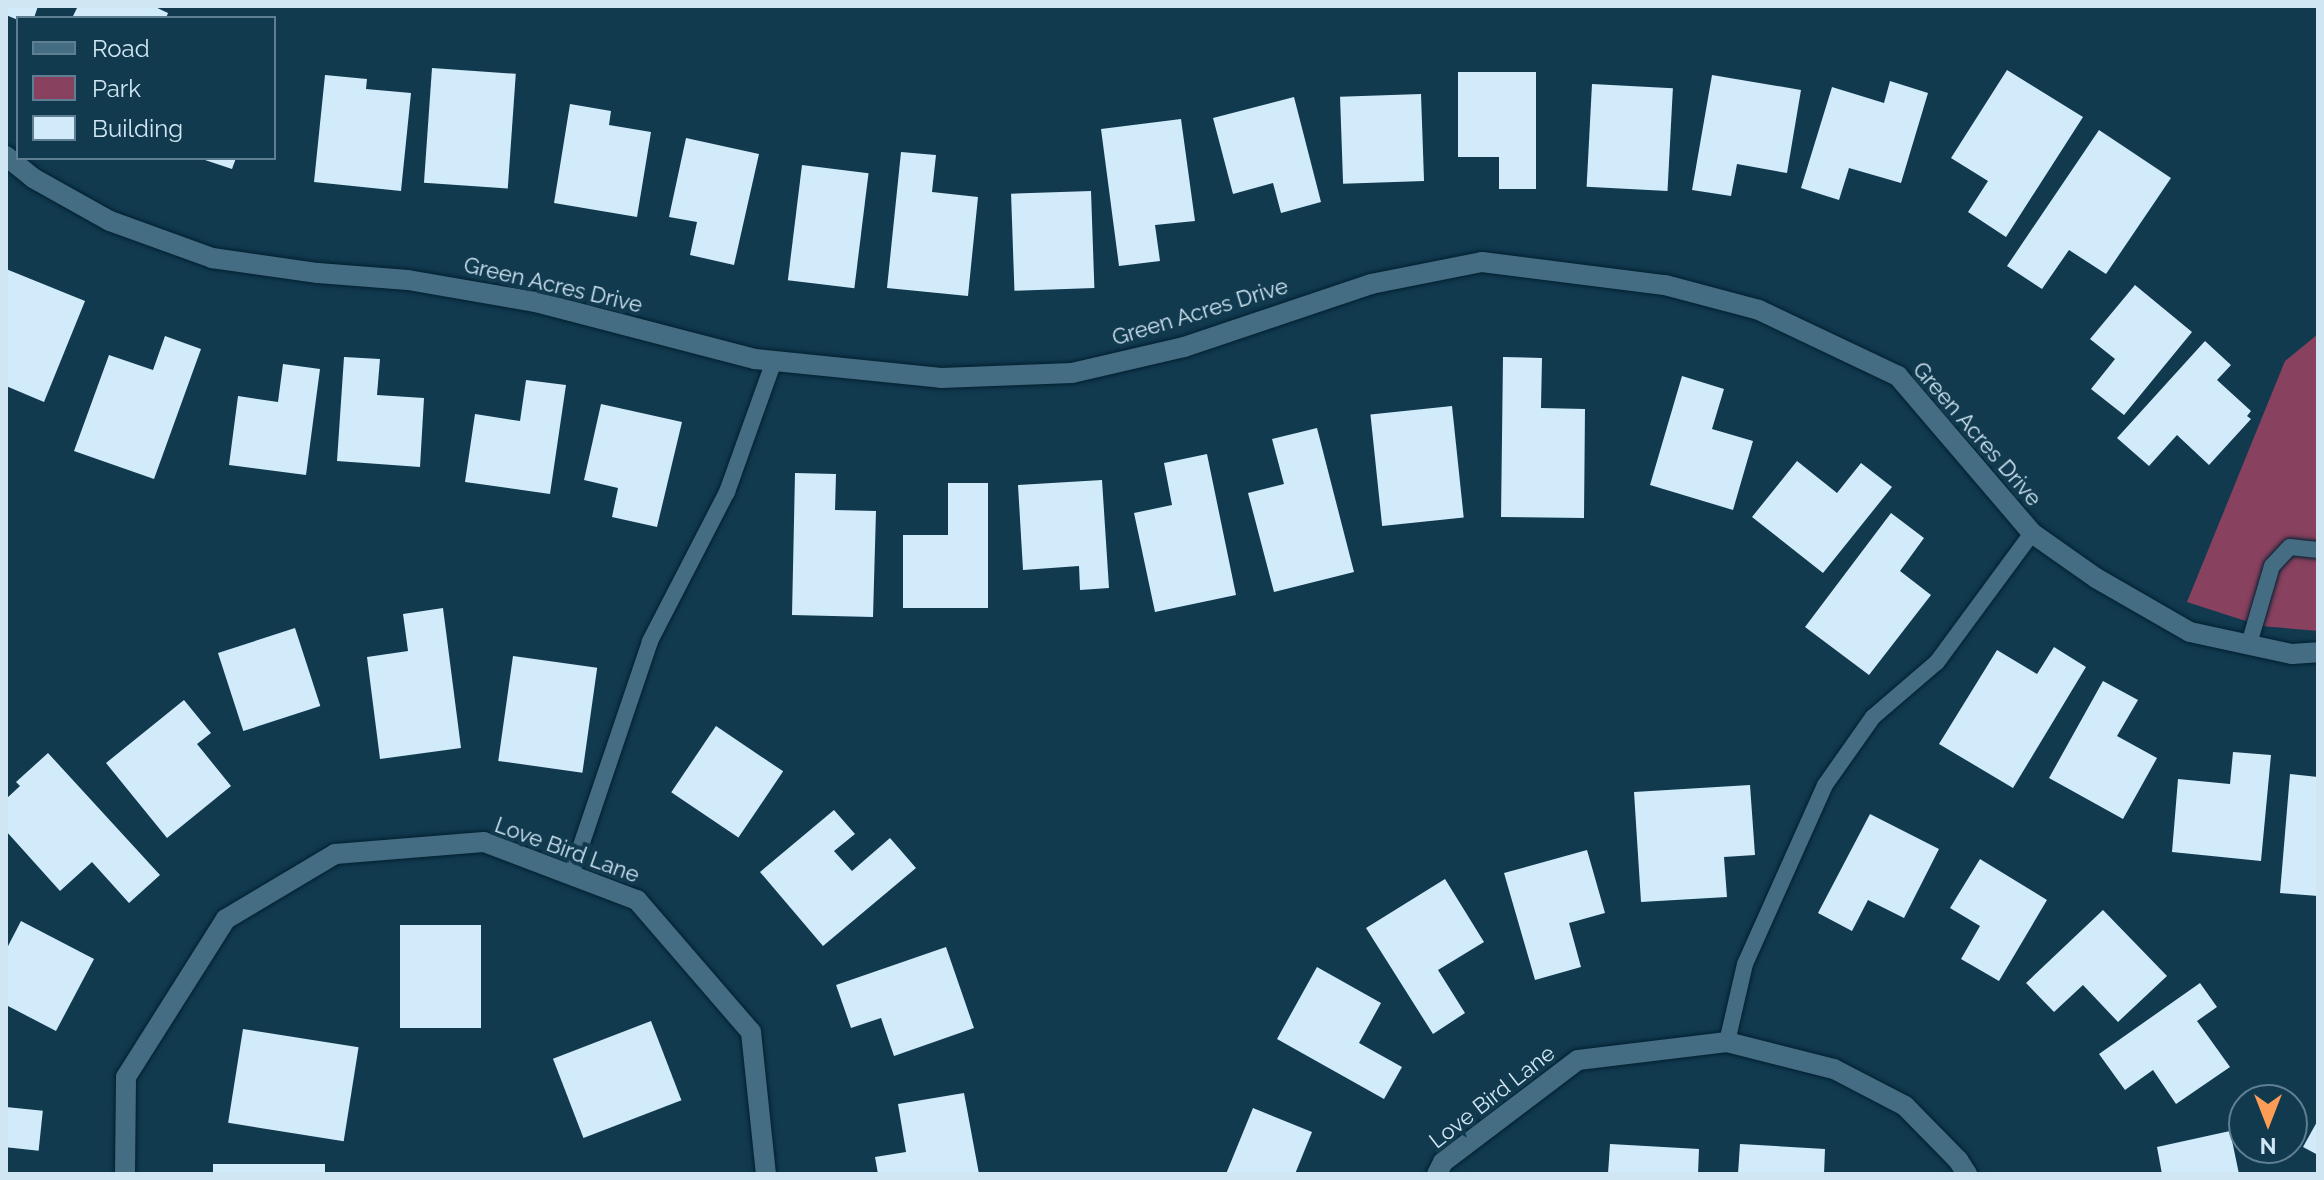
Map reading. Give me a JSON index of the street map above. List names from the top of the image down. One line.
{"streets":{"street":["Green Acres Drive","Love Bird Lane"]},"legend":["Road","Park","Building"],"north":"bottom"}
